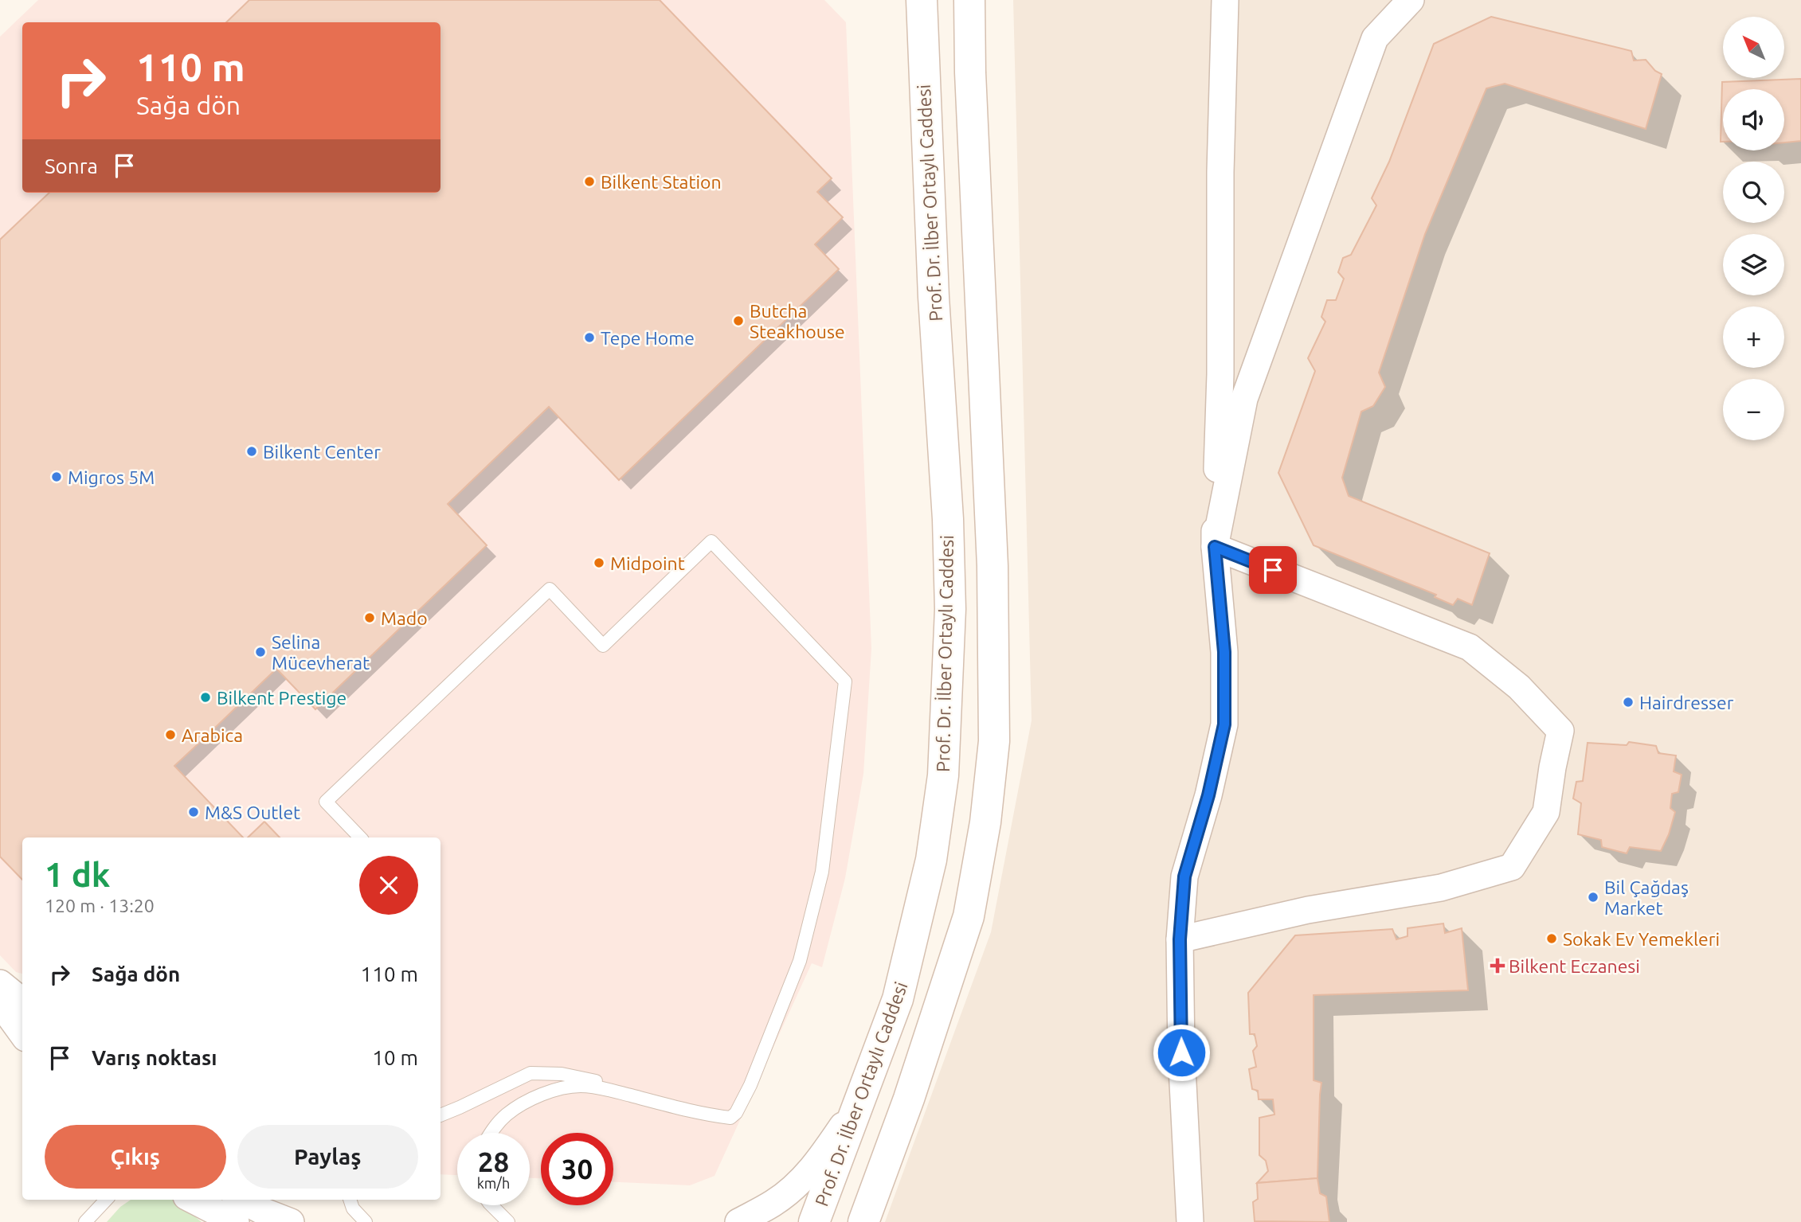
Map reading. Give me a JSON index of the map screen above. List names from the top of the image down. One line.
{"streets":{"street":["Prof. Dr. İlber Ortaylı Caddesi"]},"places":{"other":["Bilkent Station","Butcha Steakhouse","Tepe Home","Bilkent Center","Migros 5M","Midpoint","Mado","Selina Mücevherat","Bilkent Prestige","Hairdresser","Arabica","M&S Outlet","Bil Çağdaş Market","Sokak Ev Yemekleri"],"health":["Bilkent Eczanesi"]},"north":"top left","page":{"map_buttons":["+","−"],"turn":["110 m","Sağa dön"],"then":"Sonra","heading":["1 dk","120 m · 13:20"],"list":[{"name":"Sağa dön","value":"110 m"},{"name":"Varış noktası","value":"10 m"}],"buttons":["Çıkış","Paylaş"],"speed":"28 km/h","limit":"30"}}
